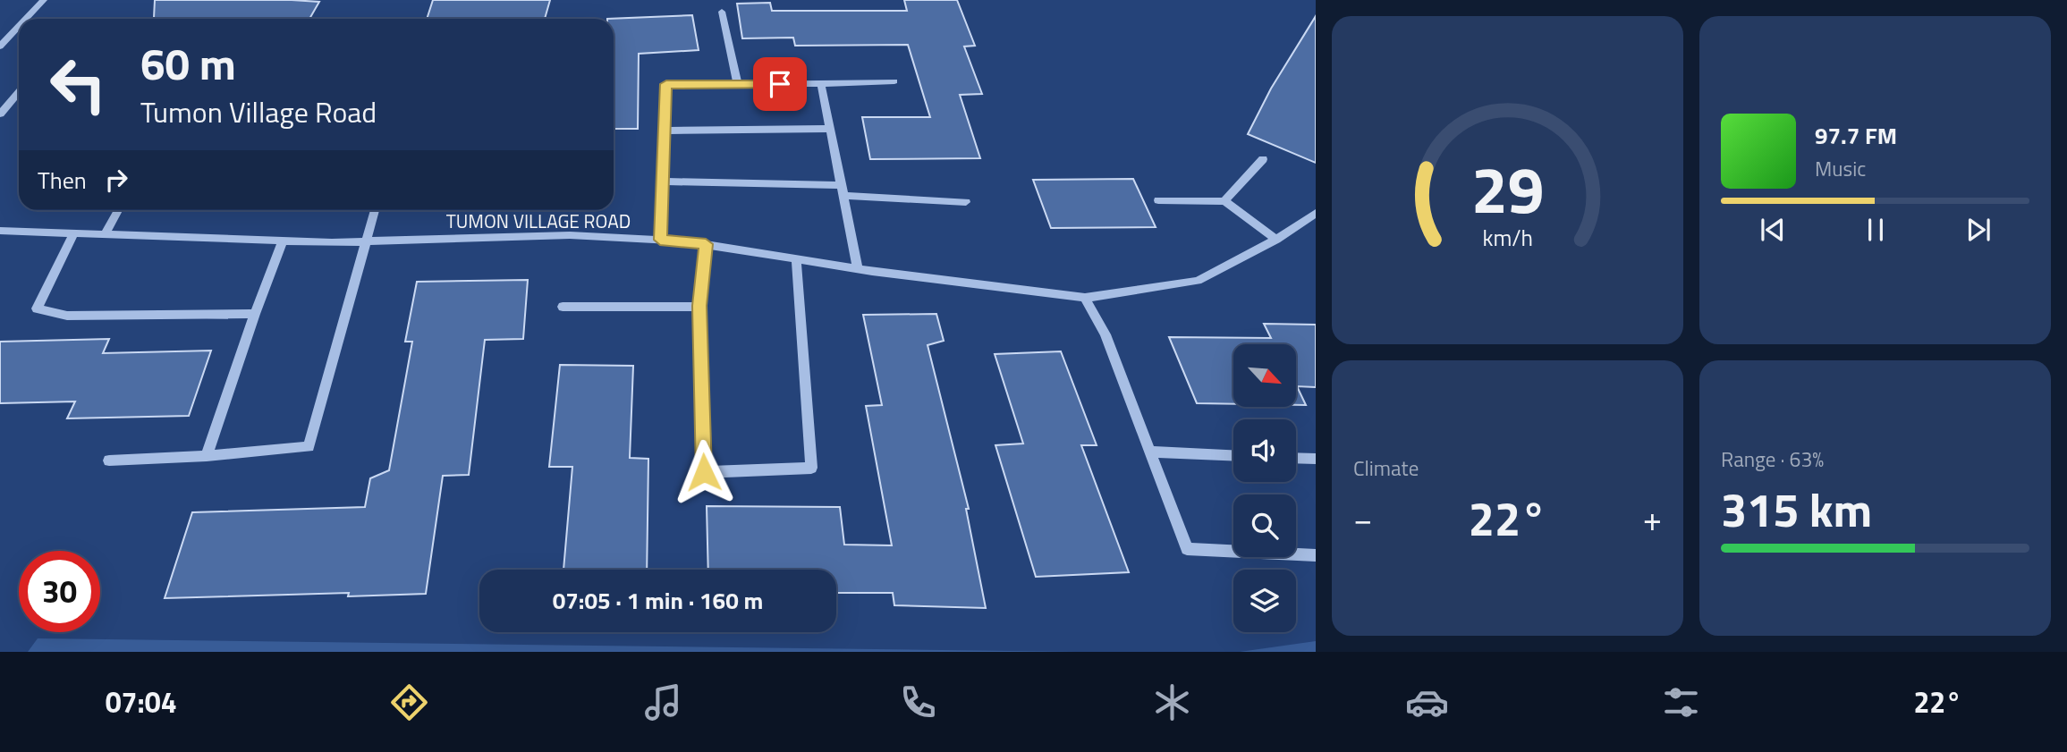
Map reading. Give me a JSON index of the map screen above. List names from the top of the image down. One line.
{"streets":{"street":["TUMON VILLAGE ROAD"]},"north":"bottom right","page":{"turn":["60 m","Tumon Village Road"],"song":["97.7 FM","Music"],"then":"Then","tile":["Climate",["Range · 63%","315 km"]],"heat":["−","22°","+"],"limit":"30","trip":"07:05 · 1 min · 160 m","tabs":["07:04","22°"],"gauge":["29","km/h"]}}
